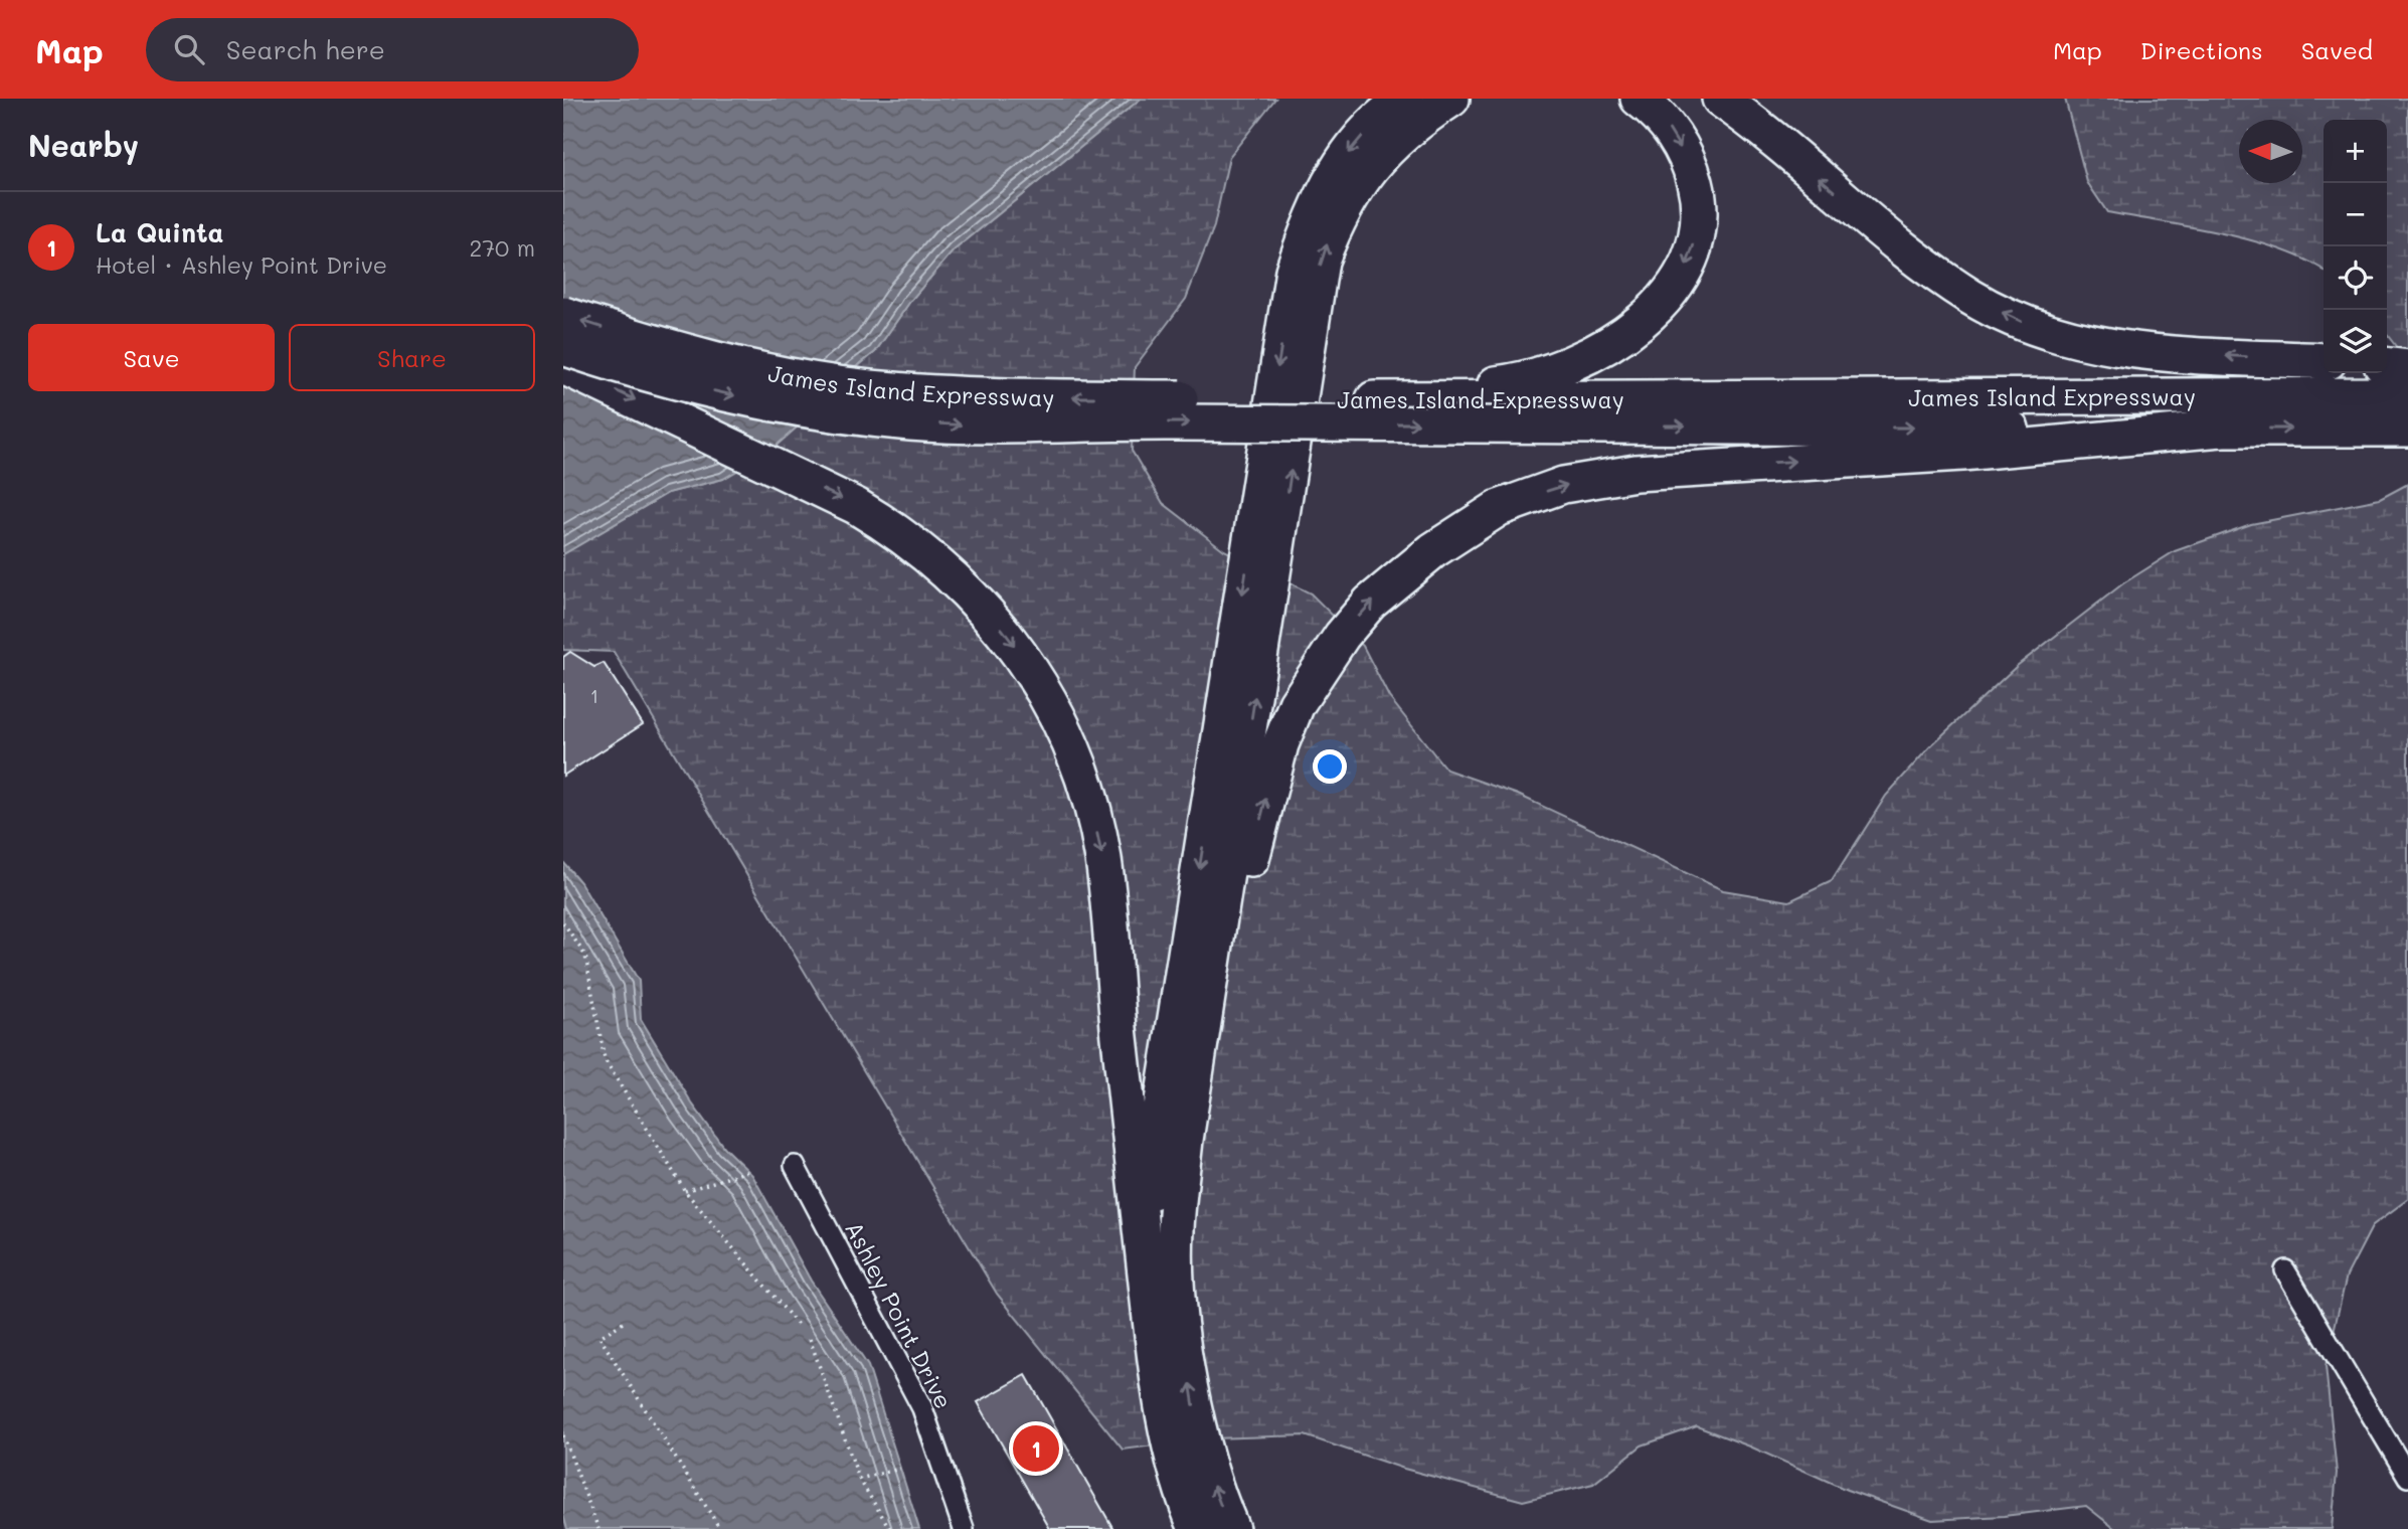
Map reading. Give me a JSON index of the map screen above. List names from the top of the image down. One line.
{"streets":{"highway":["James Island Expressway"],"street":["Ashley Point Drive"]},"house_numbers":["1"],"north":"left","page":{"header":"Map","search":"Search here","nav":["Map","Directions","Saved"],"heading":"Nearby","map_buttons":["+","−"],"list":[{"mark":"1","name":"La Quinta","note":"Hotel · Ashley Point Drive","value":"270 m"}],"buttons":["Save","Share"],"pins":"1"}}
